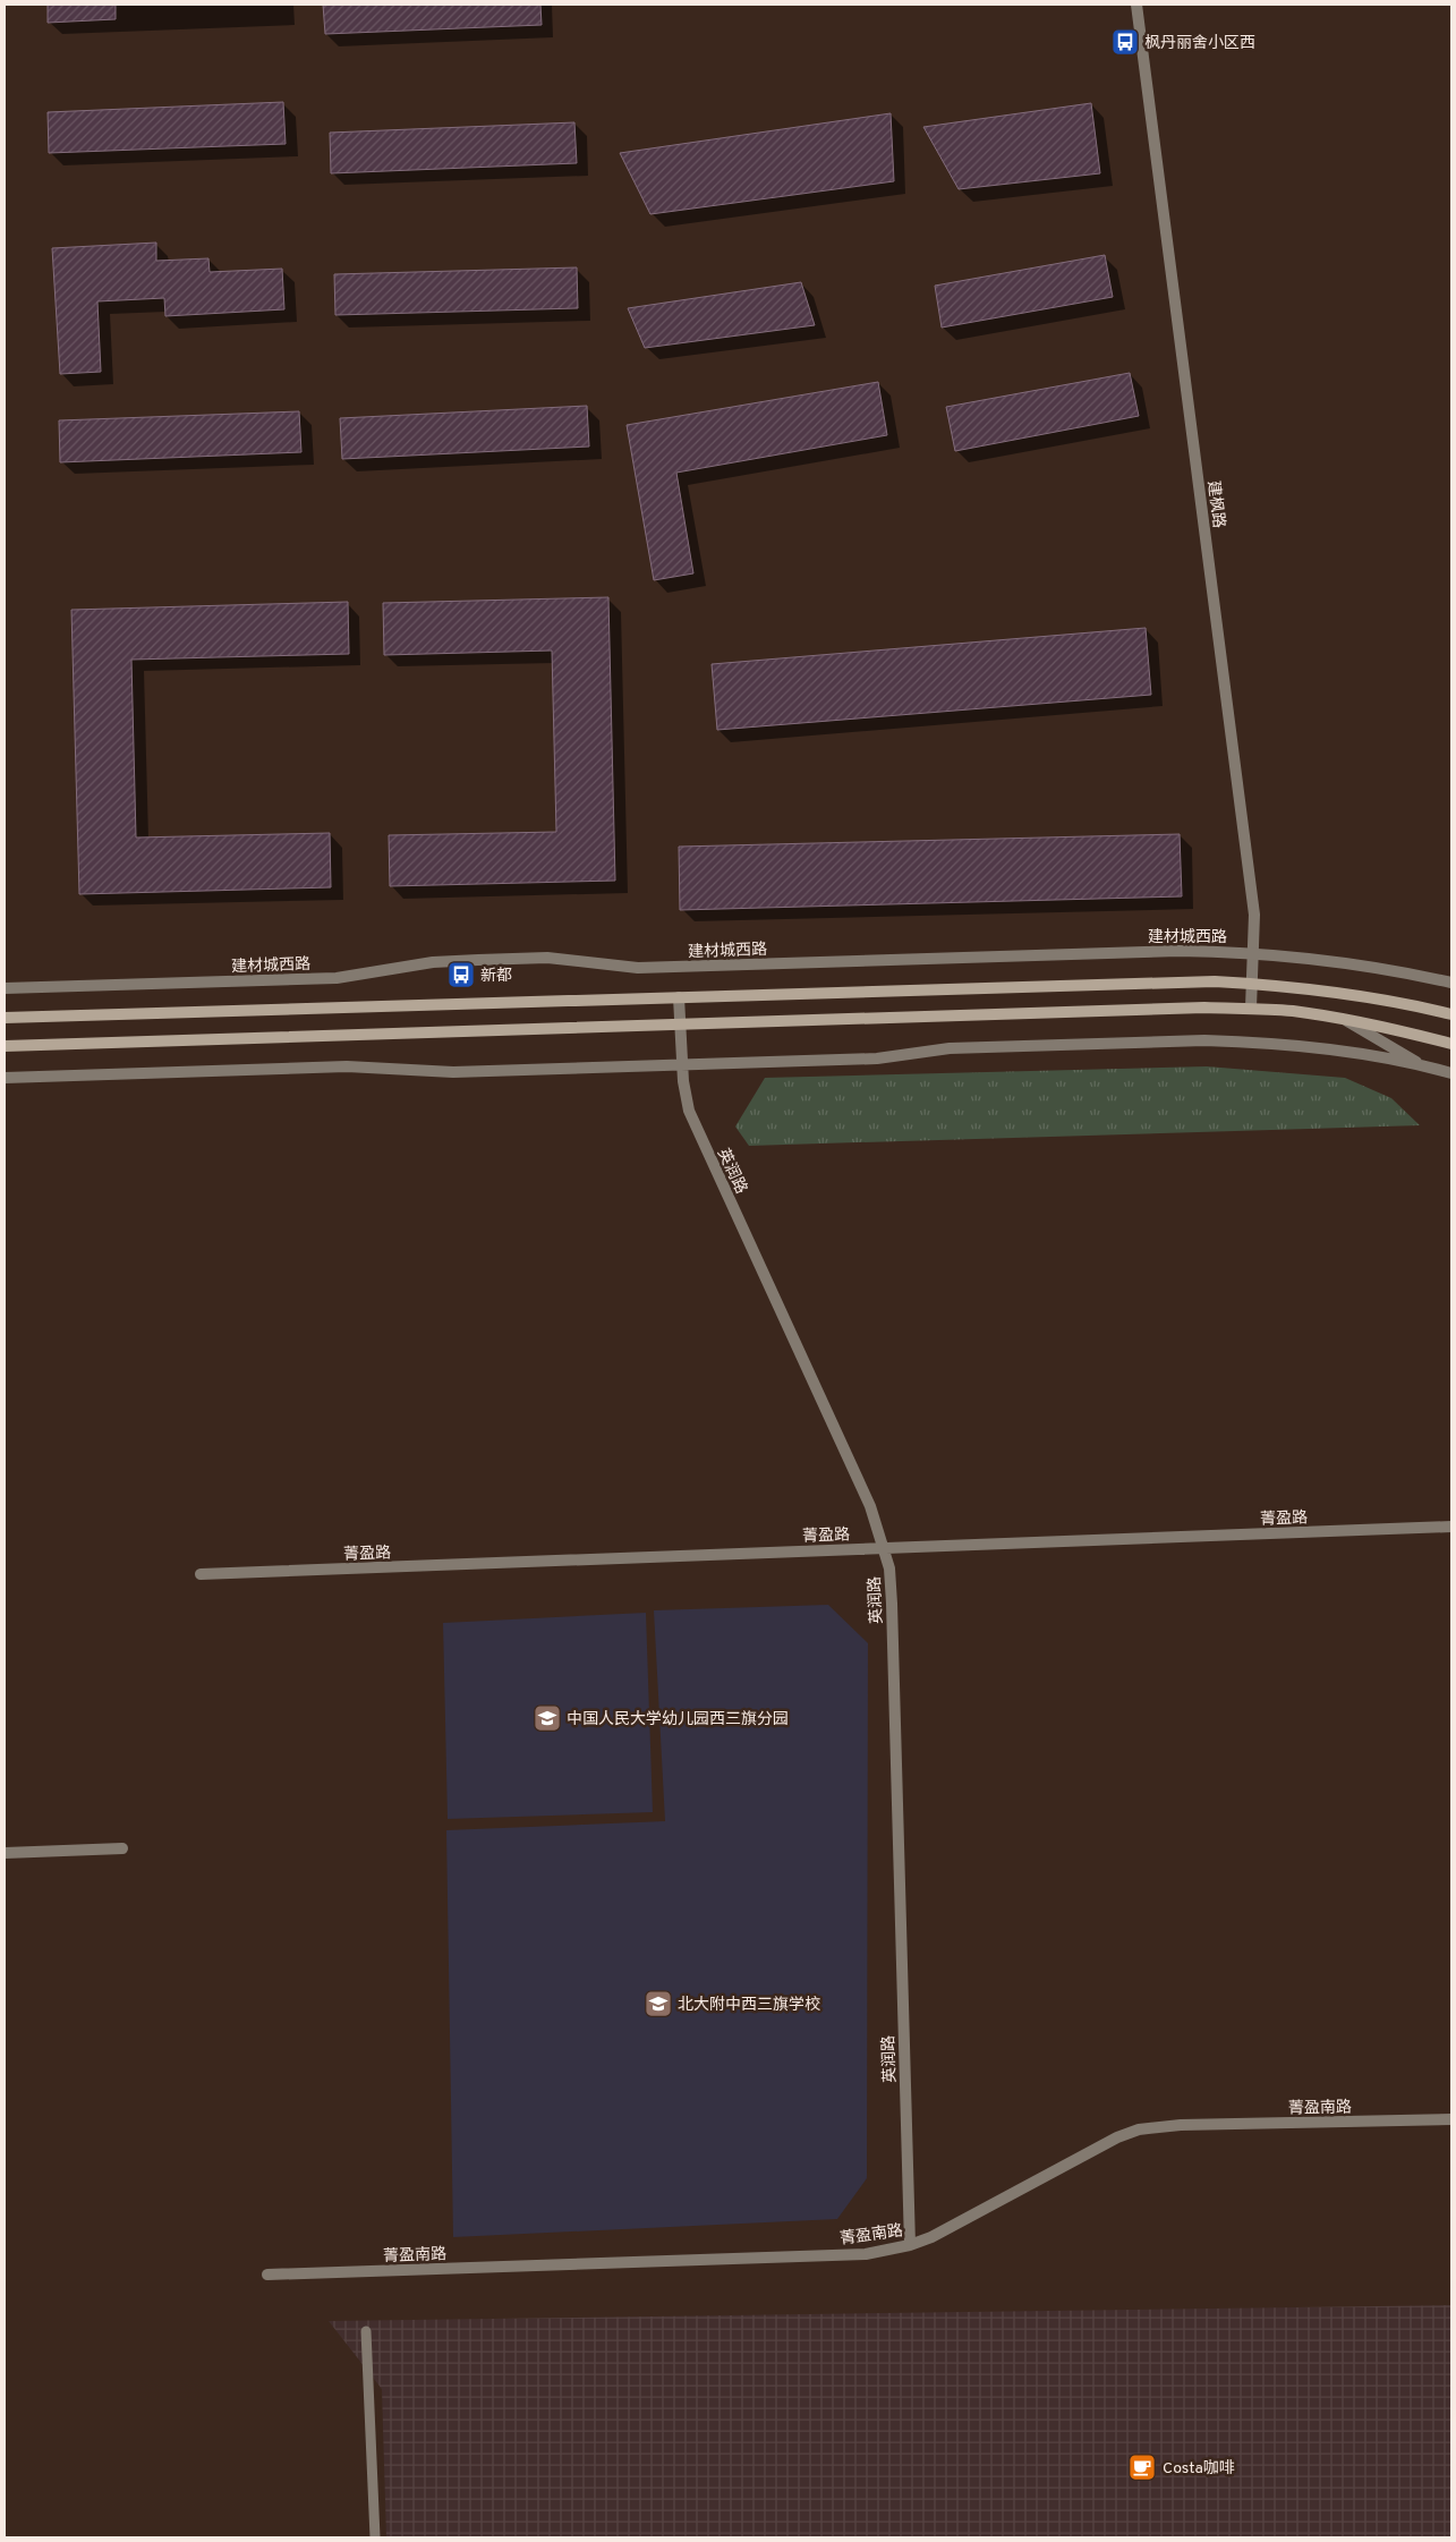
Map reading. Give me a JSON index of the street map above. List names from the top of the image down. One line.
{"streets":{"street":["建枫路","建材城西路","英润路","菁盈路","菁盈南路"]},"crossings":[["建枫路","建材城西路"],["英润路","菁盈路"],["英润路","菁盈南路"]],"places":{"bus stop":["枫丹丽舍小区西","新都"],"school or university":["中国人民大学幼儿园西三旗分园","北大附中西三旗学校"],"cafe":["Costa咖啡"]}}
